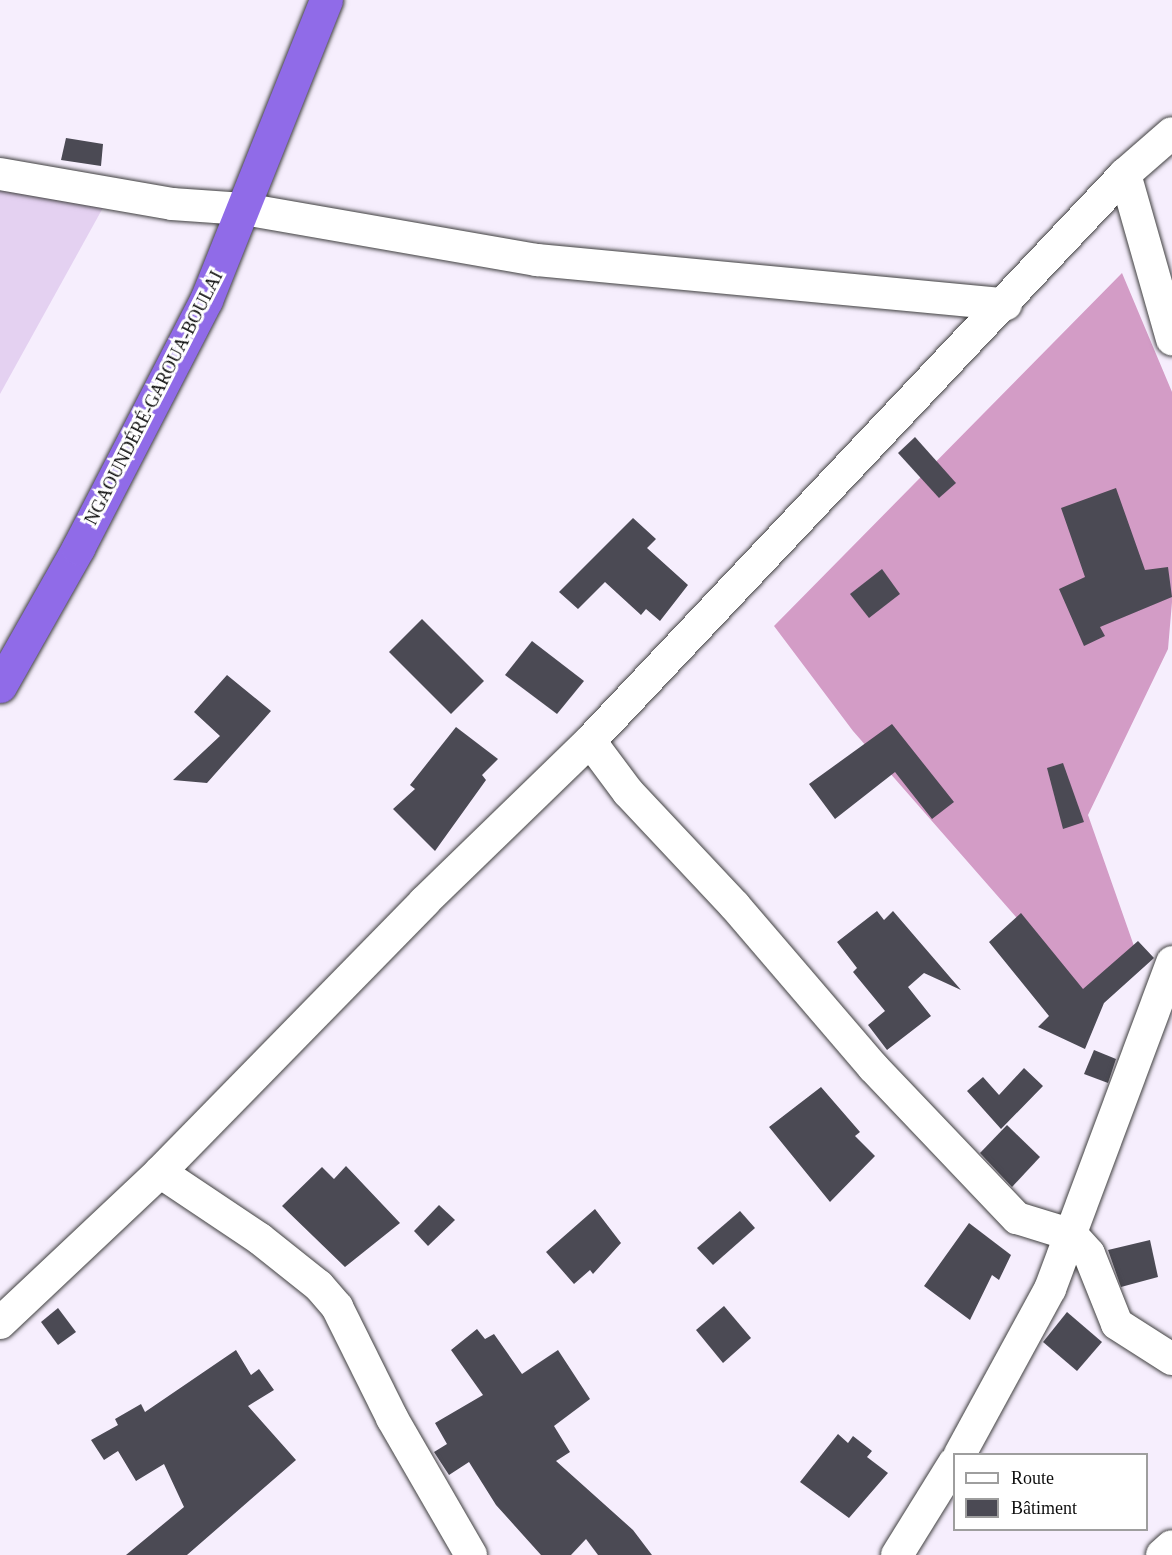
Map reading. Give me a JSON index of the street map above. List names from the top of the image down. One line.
{"streets":{"highway":["NGAOUNDÉRÉ-GAROUA-BOULAI"]},"legend":["Route","Bâtiment"]}
